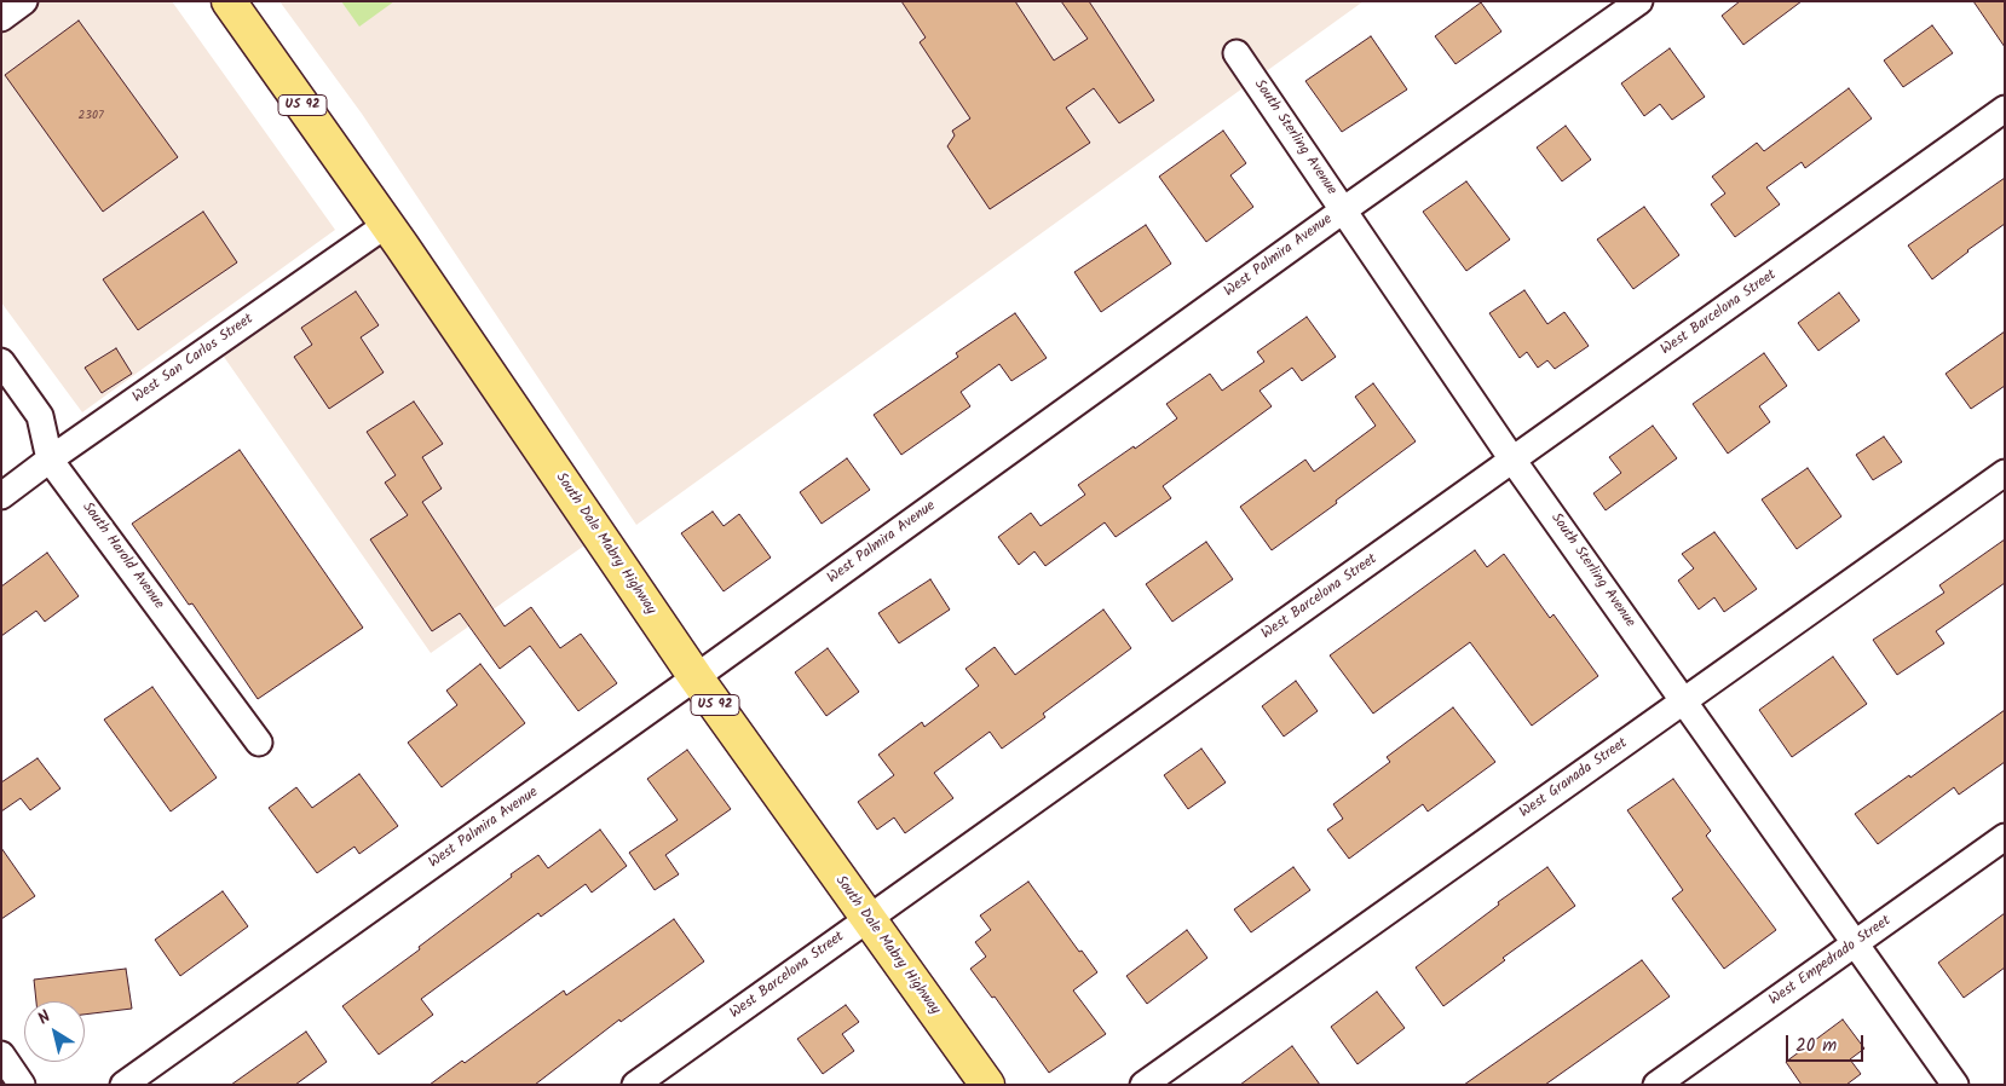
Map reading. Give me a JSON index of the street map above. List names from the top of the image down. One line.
{"streets":{"main road":["US 92","South Dale Mabry Highway"],"street":["South Sterling Avenue","West Palmira Avenue","West Barcelona Street","West San Carlos Street","South Harold Avenue","West Granada Street","West Empedrado Street"]},"crossings":[["South Sterling Avenue","West Palmira Avenue"],["South Sterling Avenue","West Barcelona Street"],["South Sterling Avenue","West Granada Street"],["South Sterling Avenue","West Empedrado Street"],["West Palmira Avenue","South Dale Mabry Highway"],["West Barcelona Street","South Dale Mabry Highway"],["West San Carlos Street","South Dale Mabry Highway"],["West San Carlos Street","South Harold Avenue"]],"house_numbers":["2307"],"scale_bar":"20 m","north":"top left"}
